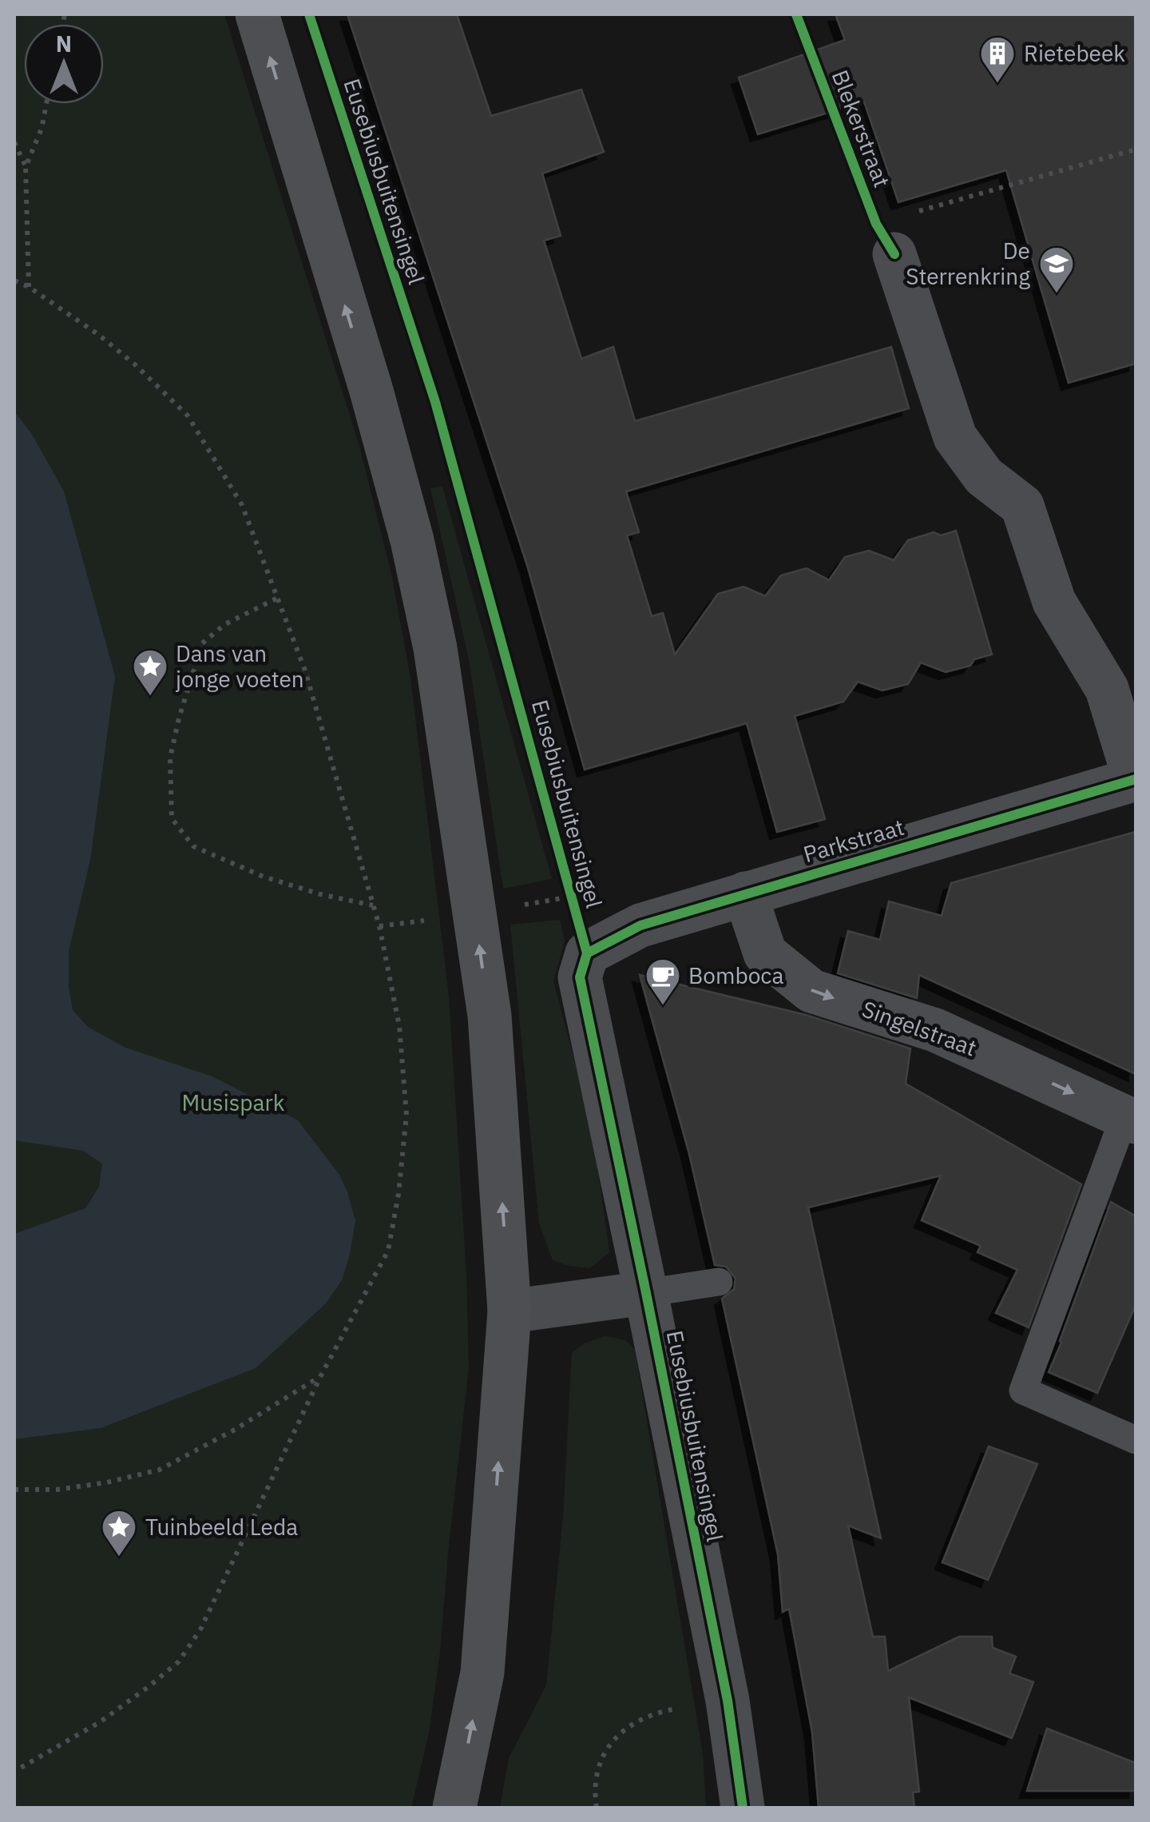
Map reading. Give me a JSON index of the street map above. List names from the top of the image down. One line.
{"streets":{"street":["Eusebiusbuitensingel","Parkstraat","Singelstraat"],"cycle path":["Blekerstraat"]},"crossings":[["Eusebiusbuitensingel","Parkstraat"],["Parkstraat","Singelstraat"]],"one_way":["Singelstraat"],"parks":["Musispark"],"places":{"building":["Rietebeek"],"school or university":["De Sterrenkring"],"place":["Dans van jonge voeten","Tuinbeeld Leda"],"cafe":["Bomboca"]},"north":"top"}
